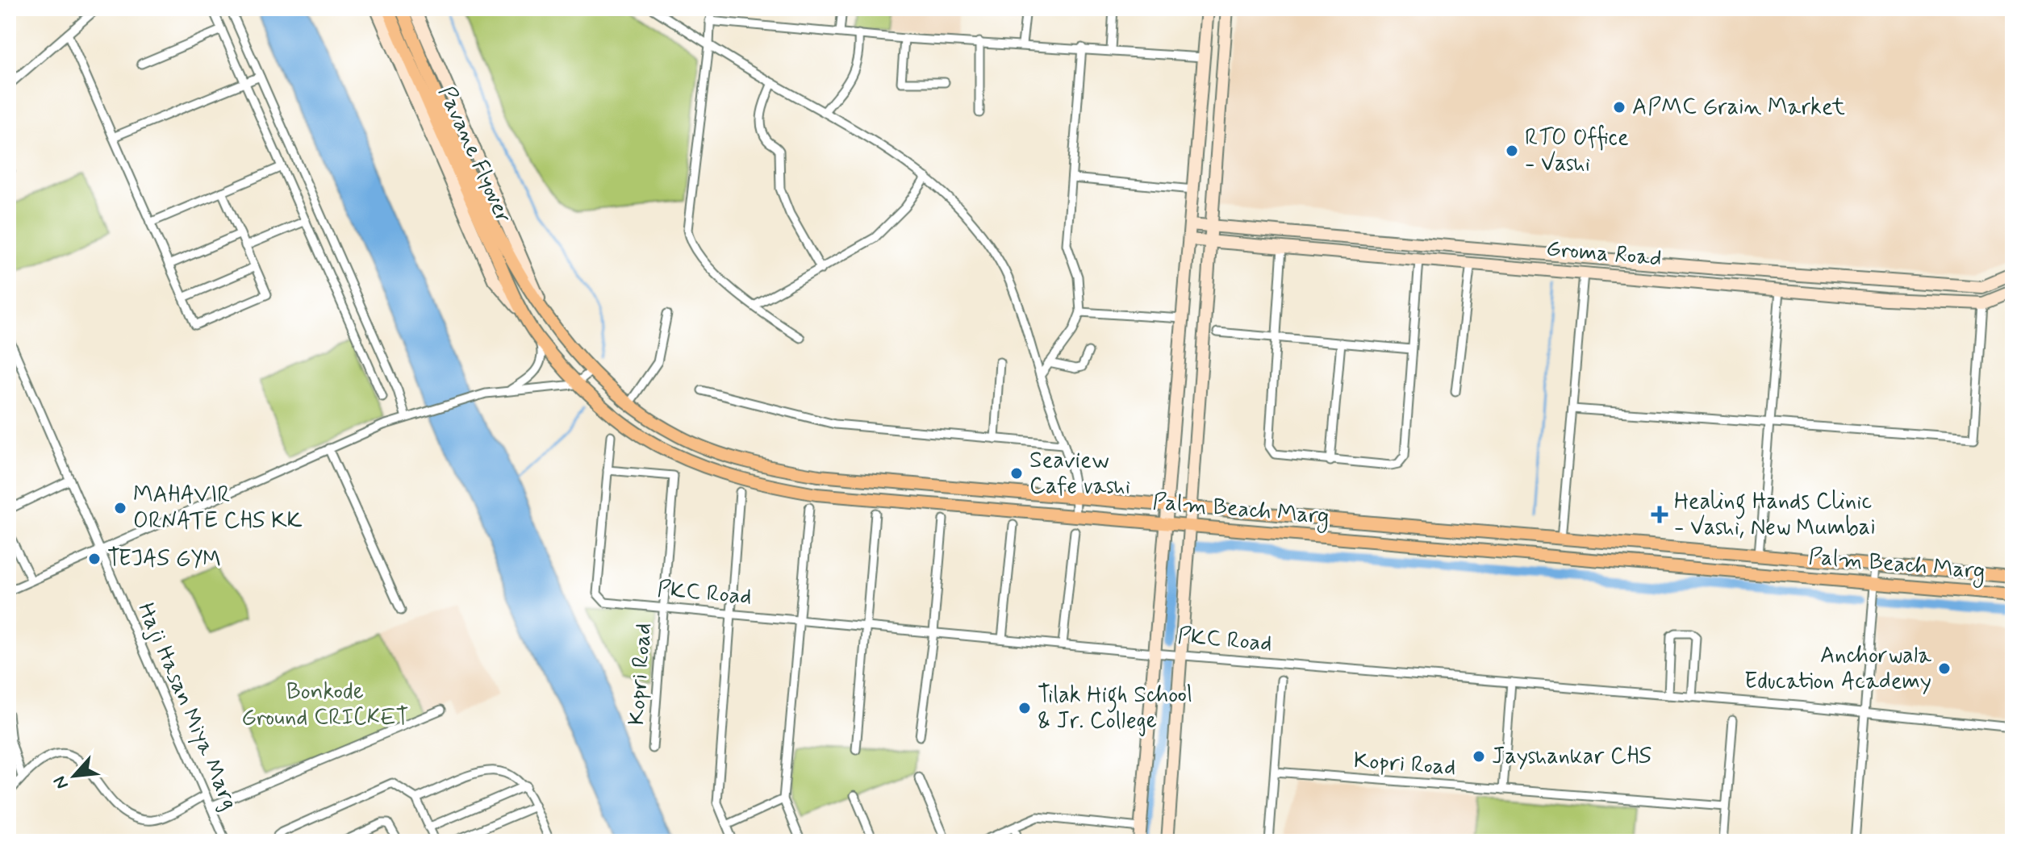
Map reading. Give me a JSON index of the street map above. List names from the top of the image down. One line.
{"streets":{"main road":["Pavane Flyover","Groma Road","Palm Beach Marg"],"street":["PKC Road","Kopri Road","Haji Hasan Miya Marg"]},"crossings":[["Pavane Flyover","Palm Beach Marg"],["PKC Road","Kopri Road"]],"parks":["Bonkode Ground CRICKET"],"places":{"other":["APMC Grain Market","RTO Office - Vashi","Seaview Cafe vashi","MAHAVIR ORNATE CHS KK","TEJAS GYM","Anchorwala Education Academy","Tilak High School & Jr. College","Jayshankar CHS"],"health":["Healing Hands Clinic - Vashi, New Mumbai"]},"north":"bottom left"}
